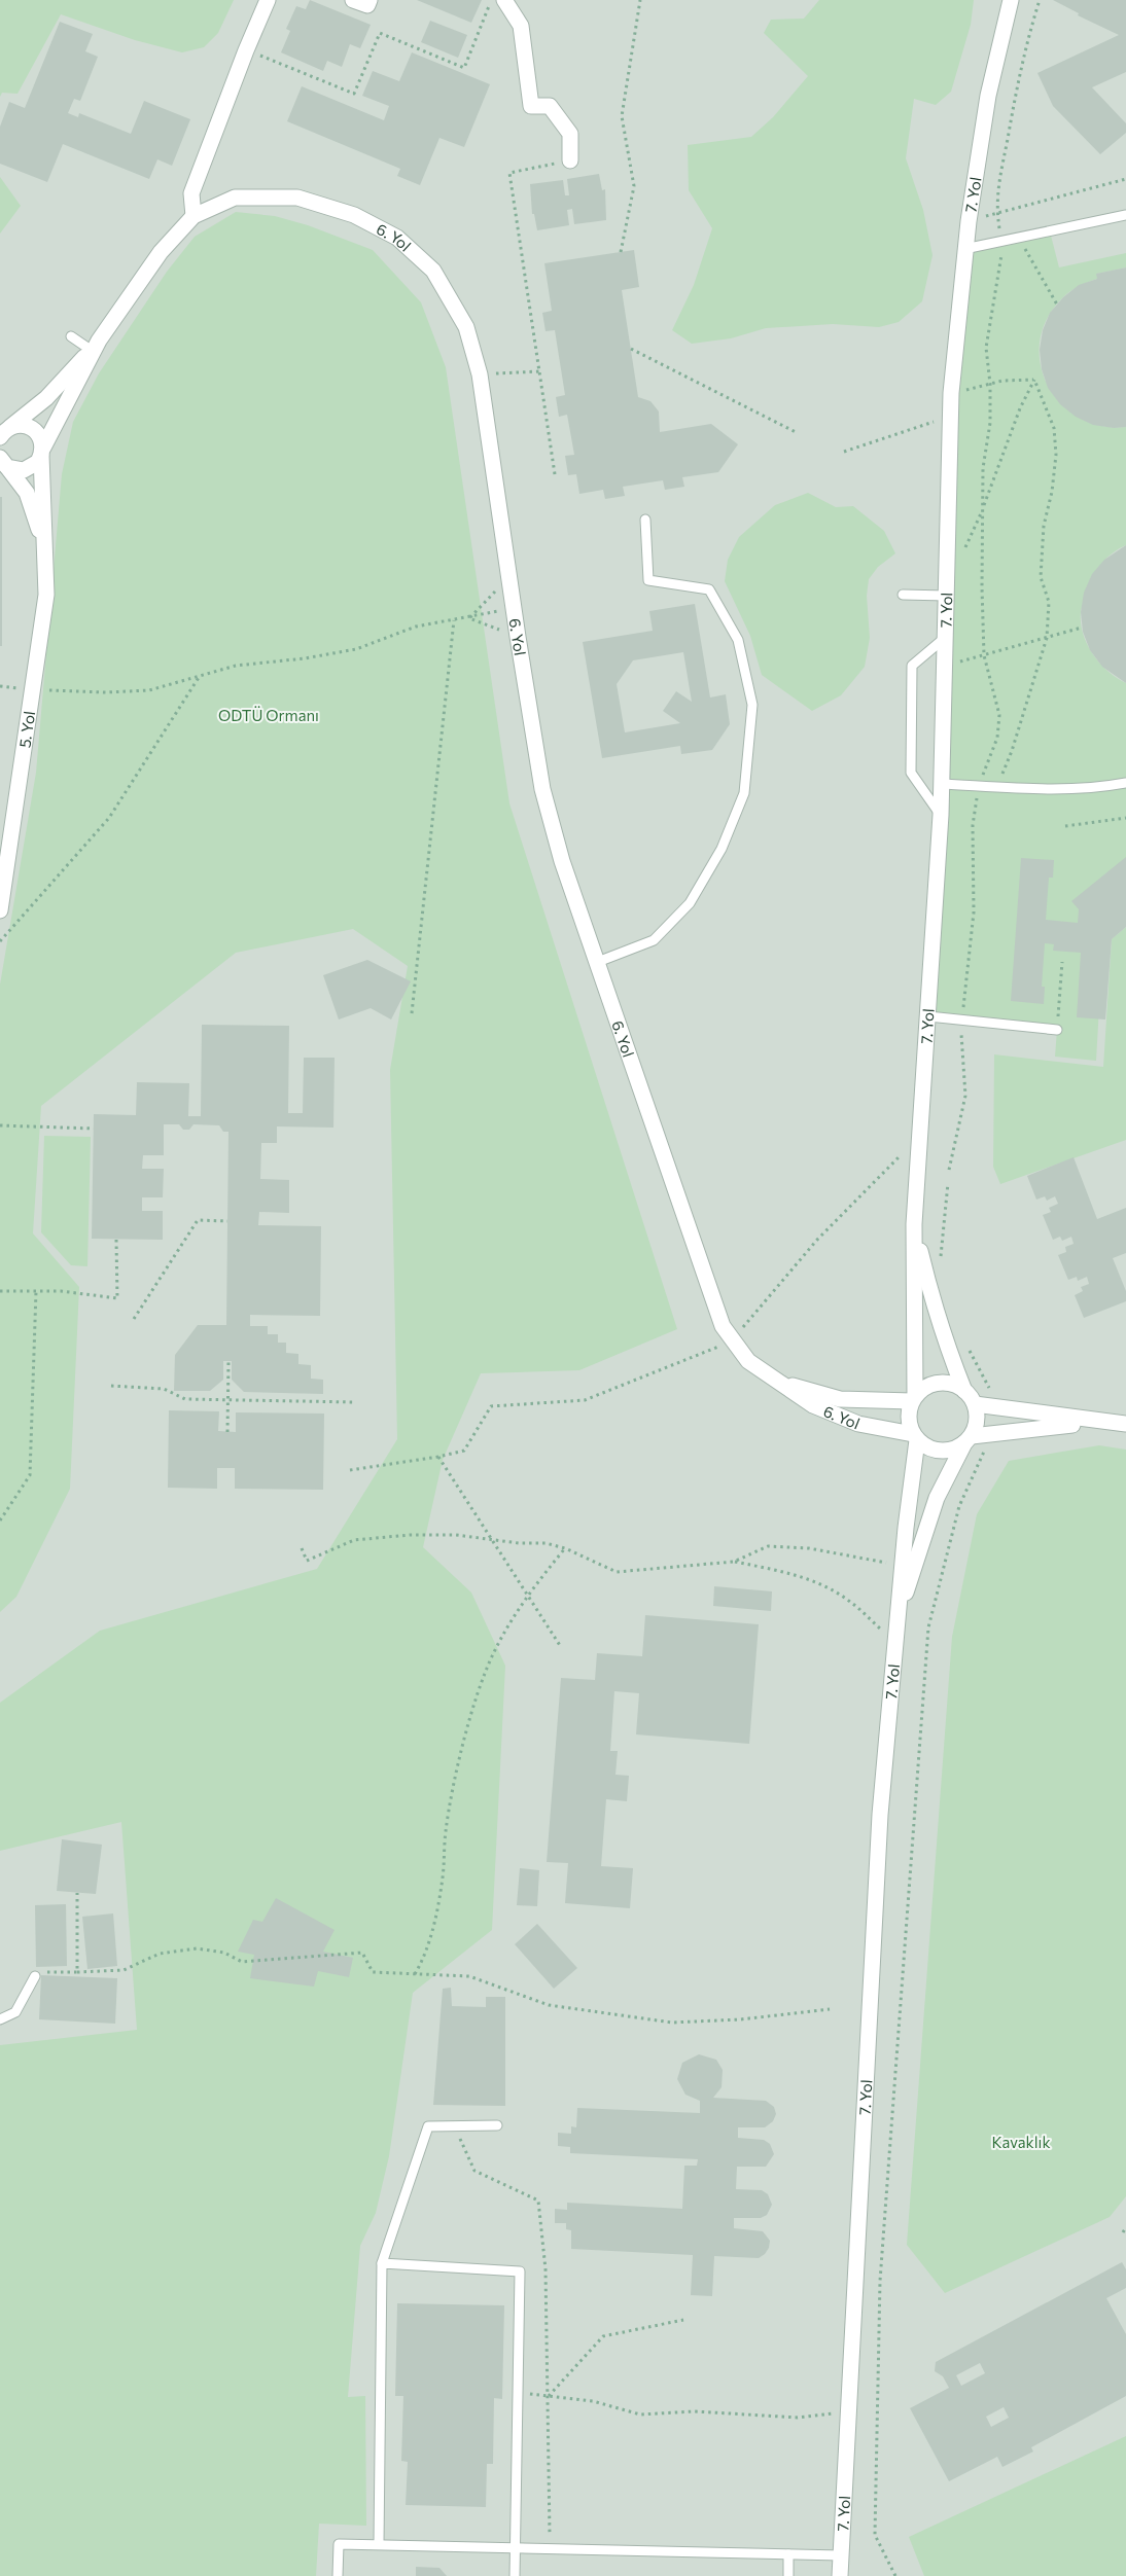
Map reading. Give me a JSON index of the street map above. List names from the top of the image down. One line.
{"streets":{"street":["7. Yol","6. Yol","5. Yol"]},"crossings":[["7. Yol","6. Yol"],["6. Yol","5. Yol"]],"parks":["ODTÜ Ormanı","Kavaklık"]}
